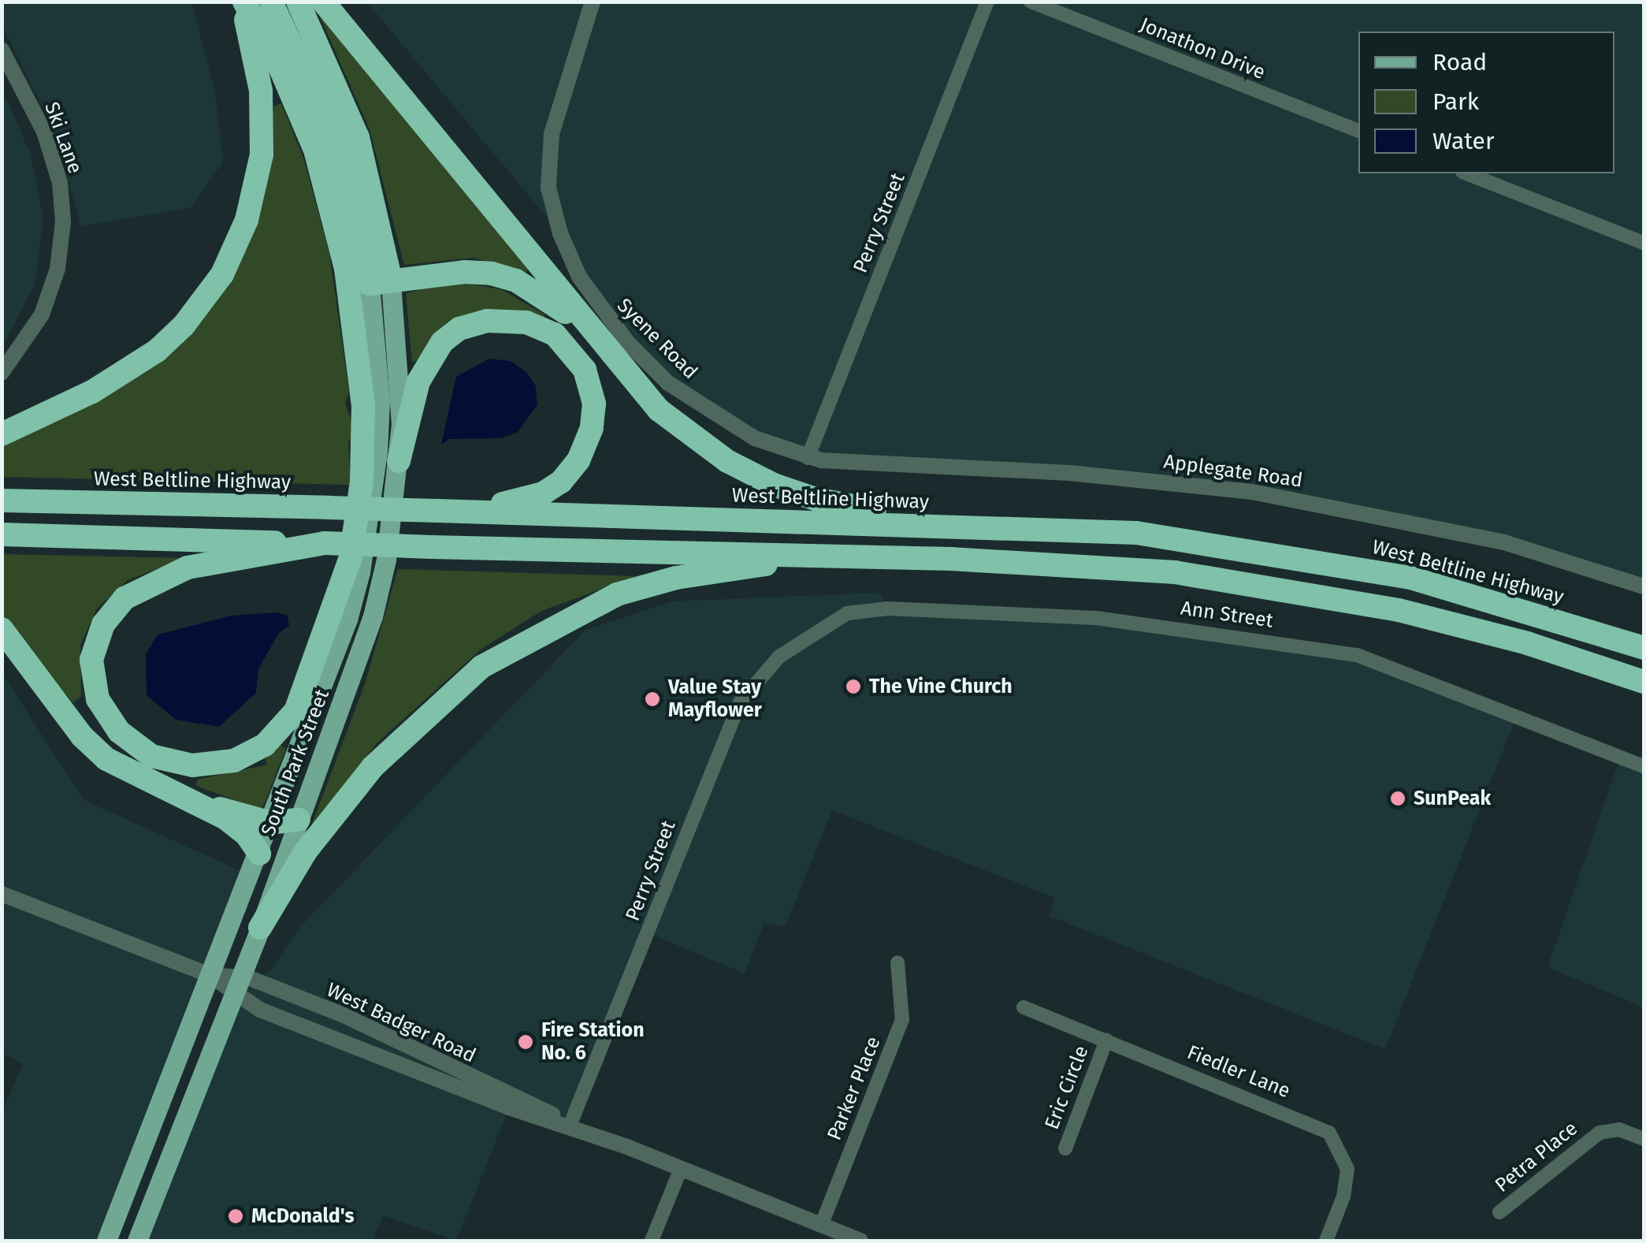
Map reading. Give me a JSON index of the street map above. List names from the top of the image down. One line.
{"streets":{"highway":["West Beltline Highway"],"main road":["South Park Street"],"street":["Jonathon Drive","Ski Lane","Perry Street","Syene Road","Applegate Road","Ann Street","West Badger Road","Fiedler Lane","Eric Circle","Parker Place","Petra Place"]},"crossings":[["Perry Street","Syene Road"],["Perry Street","Applegate Road"],["Perry Street","Ann Street"],["Perry Street","West Badger Road"],["Syene Road","Applegate Road"],["South Park Street","West Badger Road"],["West Badger Road","Parker Place"],["Fiedler Lane","Eric Circle"]],"places":["The Vine Church","Value Stay Mayflower","SunPeak","Fire Station No. 6","McDonald's"],"legend":["Road","Park","Water"]}
